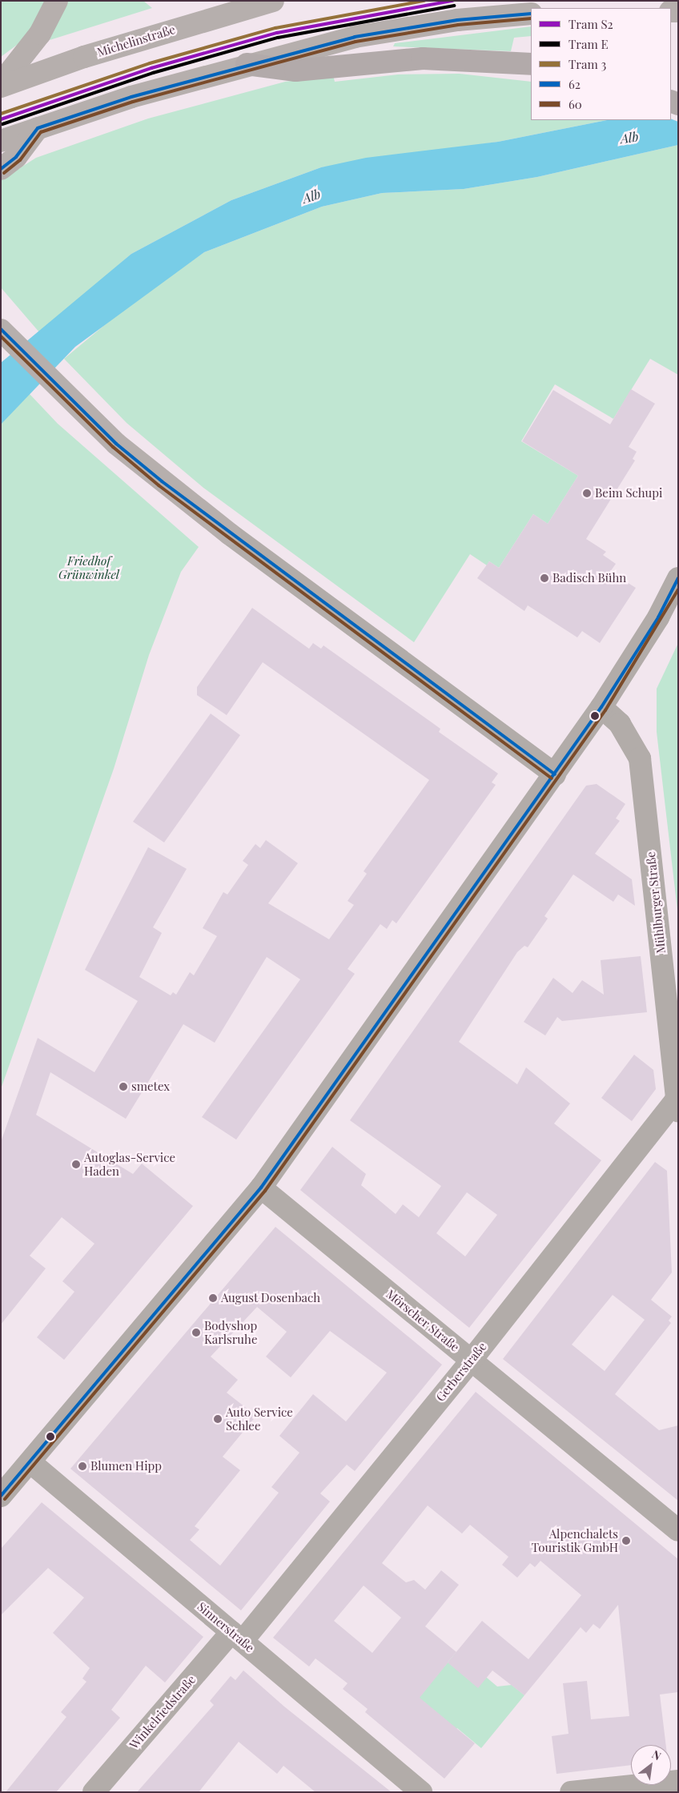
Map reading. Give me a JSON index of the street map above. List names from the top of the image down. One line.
{"streets":{"main road":["Michelinstraße"],"street":["Mühlburger Straße","Mörscher Straße","Gerberstraße","Sinnerstraße","Winkelriedstraße"]},"crossings":[["Mühlburger Straße","Gerberstraße"],["Mörscher Straße","Gerberstraße"],["Gerberstraße","Sinnerstraße"],["Gerberstraße","Winkelriedstraße"],["Sinnerstraße","Winkelriedstraße"]],"water":["Alb"],"parks":["Friedhof Grünwinkel"],"places":["Beim Schupi","Badisch Bühn","smetex","Autoglas-Service Haden","August Dosenbach","Bodyshop Karlsruhe","Auto Service Schlee","Blumen Hipp","Alpenchalets Touristik GmbH"],"lines":["tram line S2","tram line 3","tram line E","transit line 62","transit line 60"],"legend":["Tram S2","Tram E","Tram 3","62","60"],"north":"top right"}
